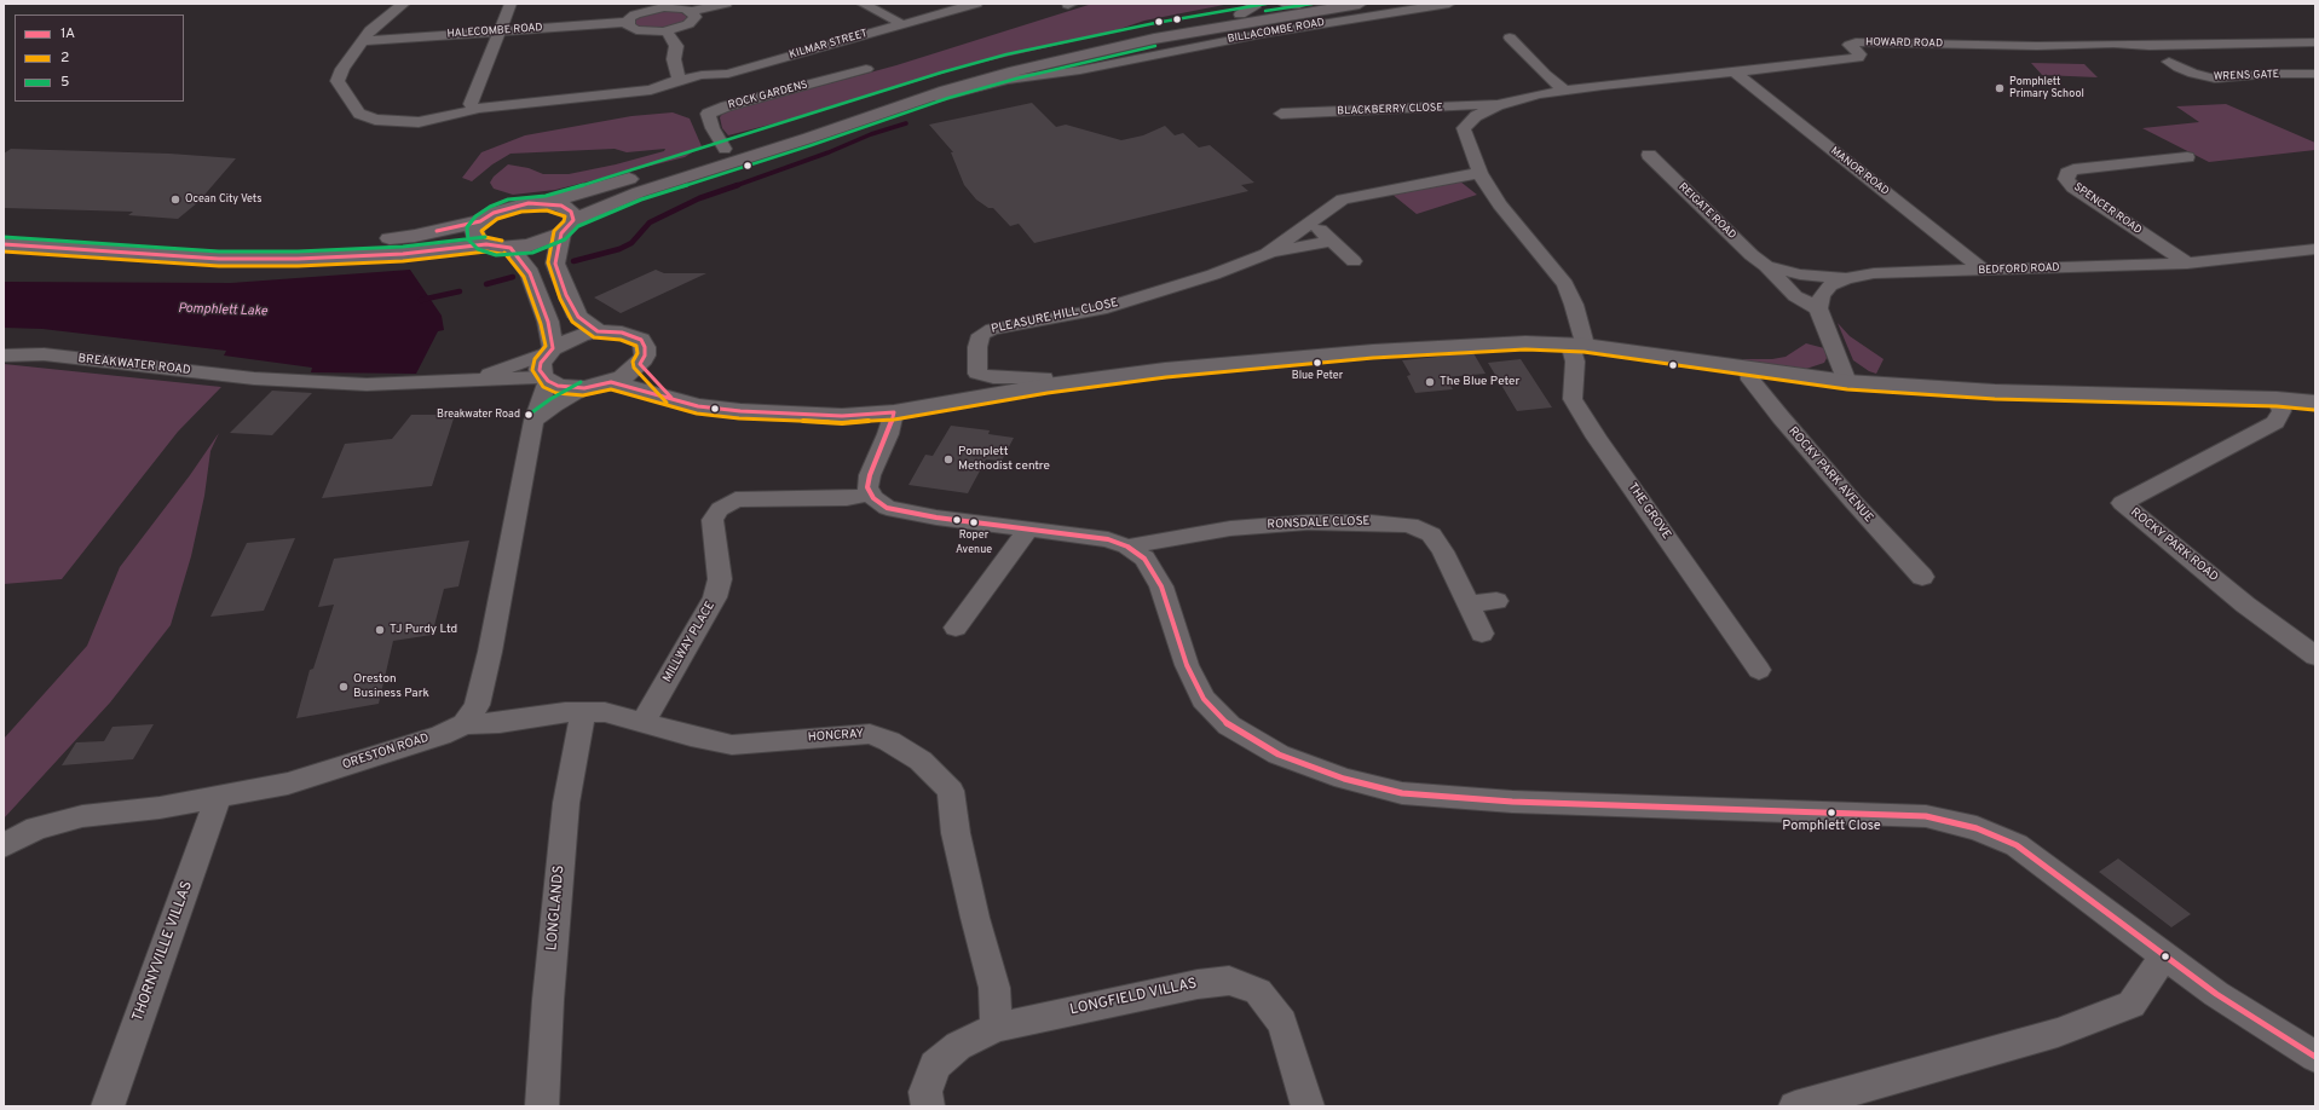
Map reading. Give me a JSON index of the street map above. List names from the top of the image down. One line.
{"streets":{"main road":["BILLACOMBE ROAD"],"street":["HALECOMBE ROAD","HOWARD ROAD","KILMAR STREET","WRENS GATE","ROCK GARDENS","BLACKBERRY CLOSE","MANOR ROAD","SPENCER ROAD","REIGATE ROAD","BEDFORD ROAD","PLEASURE HILL CLOSE","BREAKWATER ROAD","ROCKY PARK AVENUE","THE GROVE","RONSDALE CLOSE","ROCKY PARK ROAD","MILLWAY PLACE","HONCRAY","ORESTON ROAD","LONGLANDS","THORNYVILLE VILLAS","LONGFIELD VILLAS"]},"crossings":[["HALECOMBE ROAD","KILMAR STREET"],["BILLACOMBE ROAD","ROCK GARDENS"],["HOWARD ROAD","BLACKBERRY CLOSE"],["HOWARD ROAD","MANOR ROAD"],["HOWARD ROAD","PLEASURE HILL CLOSE"],["HOWARD ROAD","THE GROVE"],["MANOR ROAD","BEDFORD ROAD"],["SPENCER ROAD","BEDFORD ROAD"],["REIGATE ROAD","BEDFORD ROAD"],["MILLWAY PLACE","HONCRAY"],["HONCRAY","ORESTON ROAD"],["HONCRAY","LONGLANDS"],["HONCRAY","LONGFIELD VILLAS"],["ORESTON ROAD","THORNYVILLE VILLAS"]],"water":["Pomphlett Lake"],"places":["Pomphlett Primary School","Ocean City Vets","Blue Peter","The Blue Peter","Breakwater Road","Pomplett Methodist centre","Roper Avenue","TJ Purdy Ltd","Oreston Business Park","Pomphlett Close"],"lines":["transit line 5","transit line 1A","transit line 2"],"legend":["1A","2","5"]}
